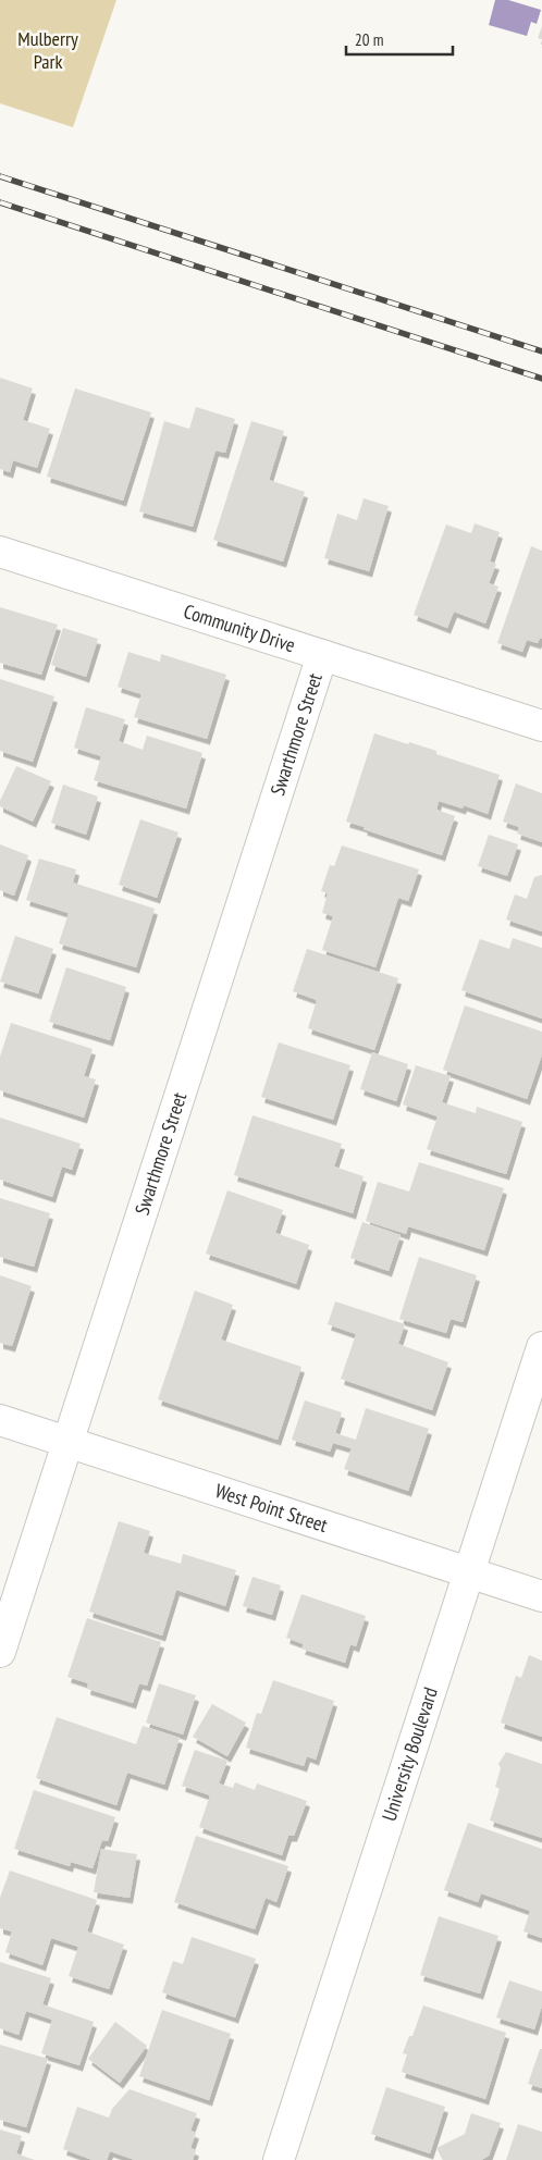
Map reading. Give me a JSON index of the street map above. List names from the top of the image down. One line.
{"streets":{"street":["Community Drive","Swarthmore Street","West Point Street","University Boulevard"]},"crossings":[["Community Drive","Swarthmore Street"],["Swarthmore Street","West Point Street"],["West Point Street","University Boulevard"]],"parks":["Mulberry Park"],"scale_bar":"20 m"}
